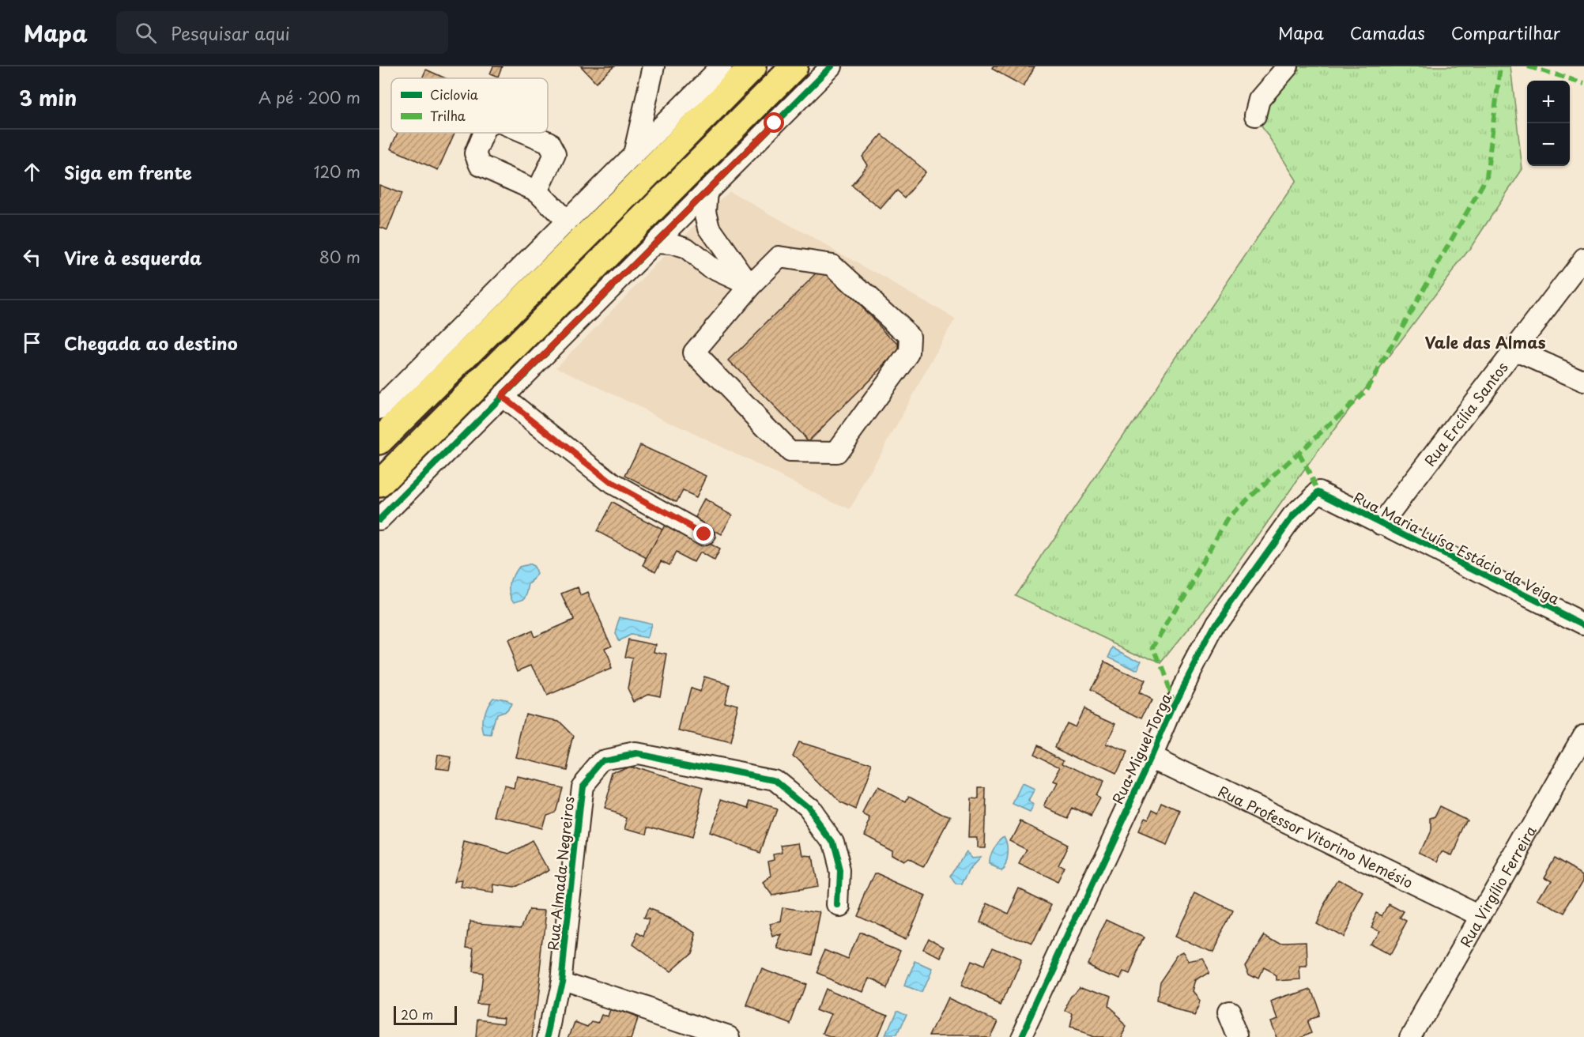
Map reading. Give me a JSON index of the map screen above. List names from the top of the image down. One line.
{"streets":{"street":["Rua Ercília Santos","Rua Maria Luísa Estácio da Veiga","Rua Miguel Torga","Rua Professor Vitorino Nemésio","Rua Almada Negreiros","Rua Virgílio Ferreira"]},"crossings":[["Rua Ercília Santos","Rua Maria Luísa Estácio da Veiga"],["Rua Maria Luísa Estácio da Veiga","Rua Miguel Torga"],["Rua Miguel Torga","Rua Professor Vitorino Nemésio"],["Rua Professor Vitorino Nemésio","Rua Virgílio Ferreira"]],"districts":["Vale das Almas"],"legend":["Ciclovia","Trilha"],"scale_bar":"20 m","page":{"header":"Mapa","search":"Pesquisar aqui","nav":["Mapa","Camadas","Compartilhar"],"heading":["3 min","A pé · 200 m"],"map_buttons":["+","−"],"list":[["Siga em frente","120 m"],["Vire à esquerda","80 m"],"Chegada ao destino"],"scale":"20 m"}}
